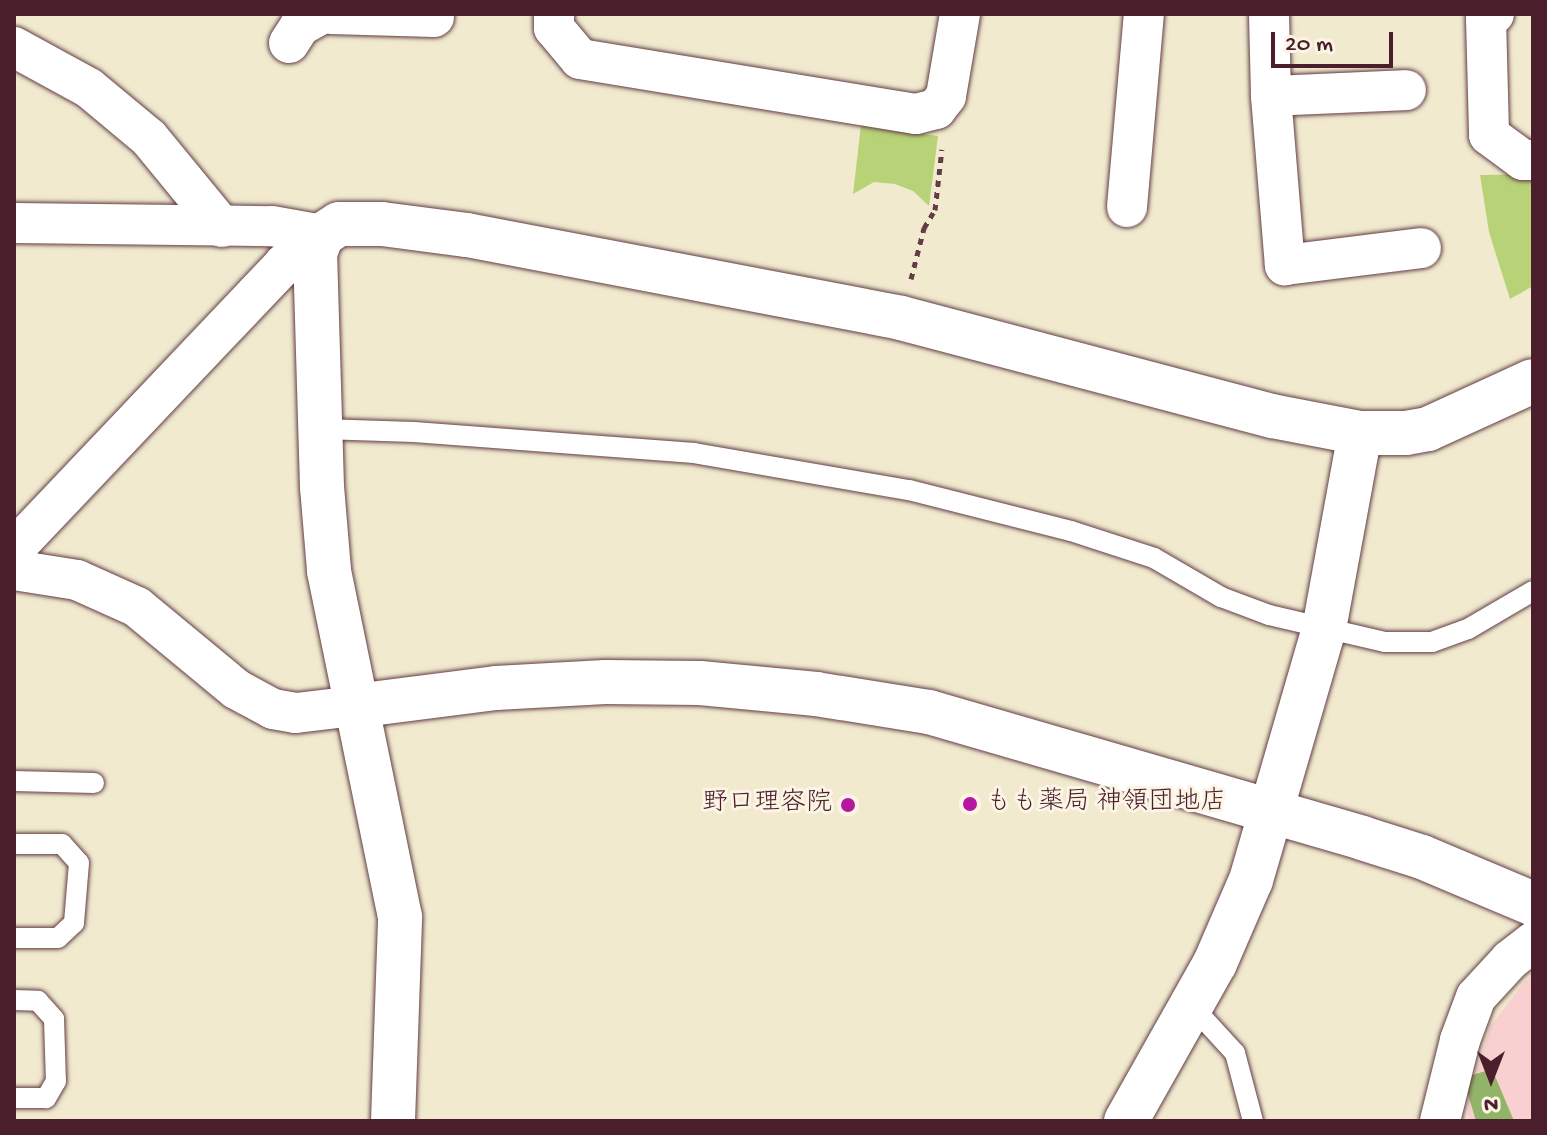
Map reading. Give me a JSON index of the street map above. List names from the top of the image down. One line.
{"places":["もも薬局 神領団地店","野口理容院"],"scale_bar":"20 m","north":"bottom"}
